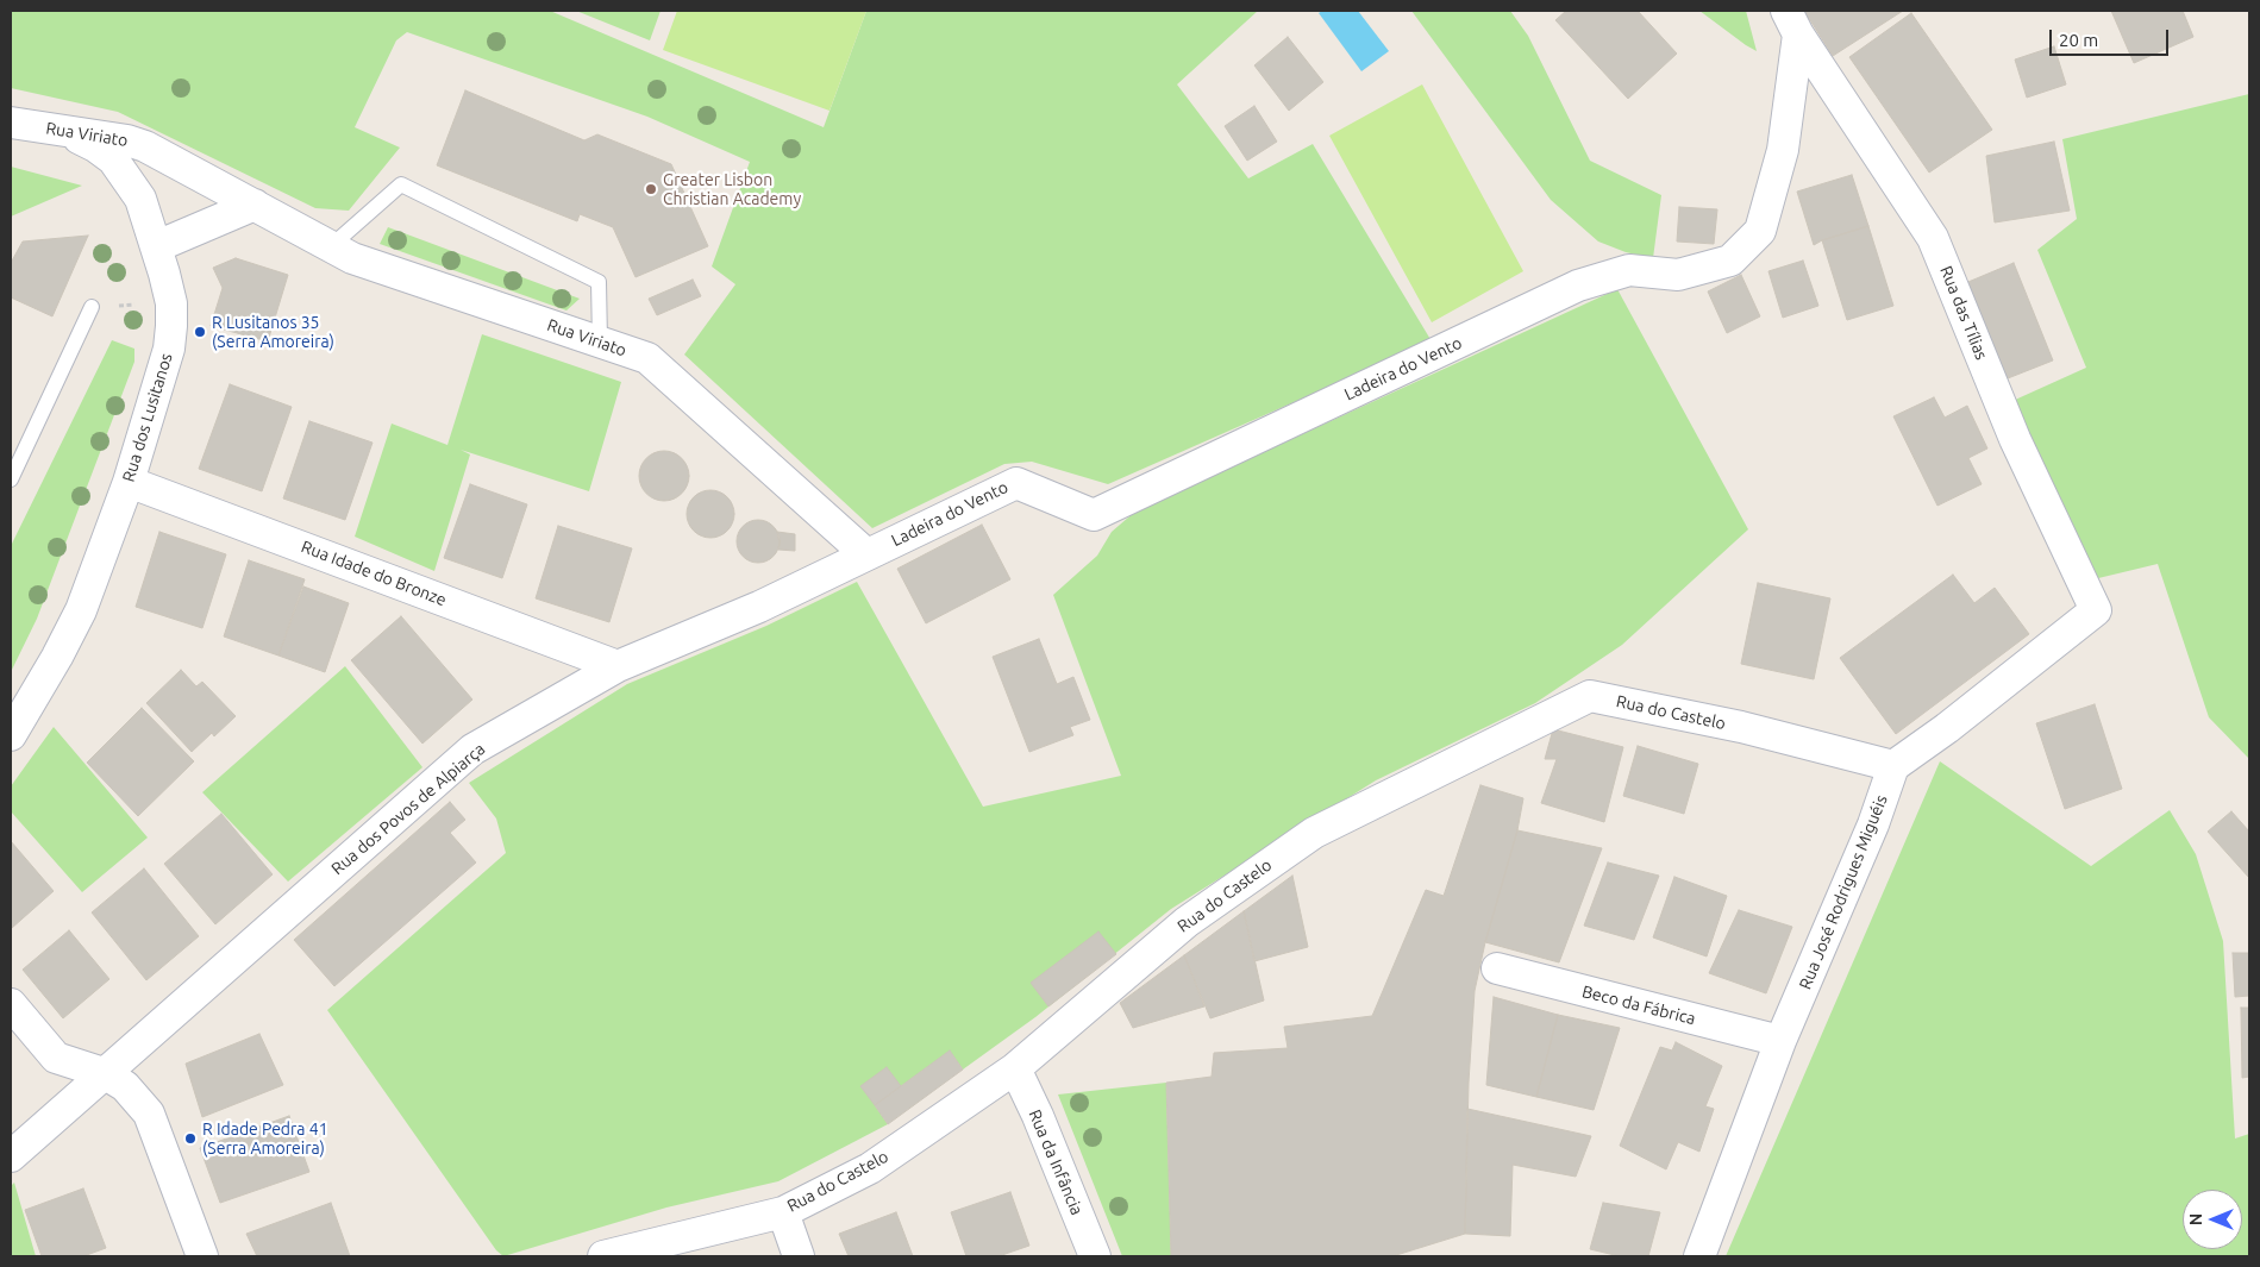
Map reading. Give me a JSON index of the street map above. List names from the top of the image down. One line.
{"streets":{"street":["Rua Viriato","Rua das Tílias","Ladeira do Vento","Rua dos Lusitanos","Rua Idade do Bronze","Rua do Castelo","Rua dos Povos de Alpiarça","Rua José Rodrigues Miguéis","Beco da Fábrica","Rua da Infância"]},"crossings":[["Rua Viriato","Ladeira do Vento"],["Rua Viriato","Rua dos Lusitanos"],["Rua Viriato","Rua dos Povos de Alpiarça"],["Rua das Tílias","Ladeira do Vento"],["Rua das Tílias","Rua do Castelo"],["Rua das Tílias","Rua José Rodrigues Miguéis"],["Ladeira do Vento","Rua dos Povos de Alpiarça"],["Rua dos Lusitanos","Rua Idade do Bronze"],["Rua Idade do Bronze","Rua dos Povos de Alpiarça"],["Rua do Castelo","Rua José Rodrigues Miguéis"],["Rua do Castelo","Rua da Infância"],["Rua José Rodrigues Miguéis","Beco da Fábrica"]],"places":["Greater Lisbon Christian Academy","R Lusitanos 35 (Serra Amoreira)","R Idade Pedra 41 (Serra Amoreira)"],"scale_bar":"20 m","north":"left"}
